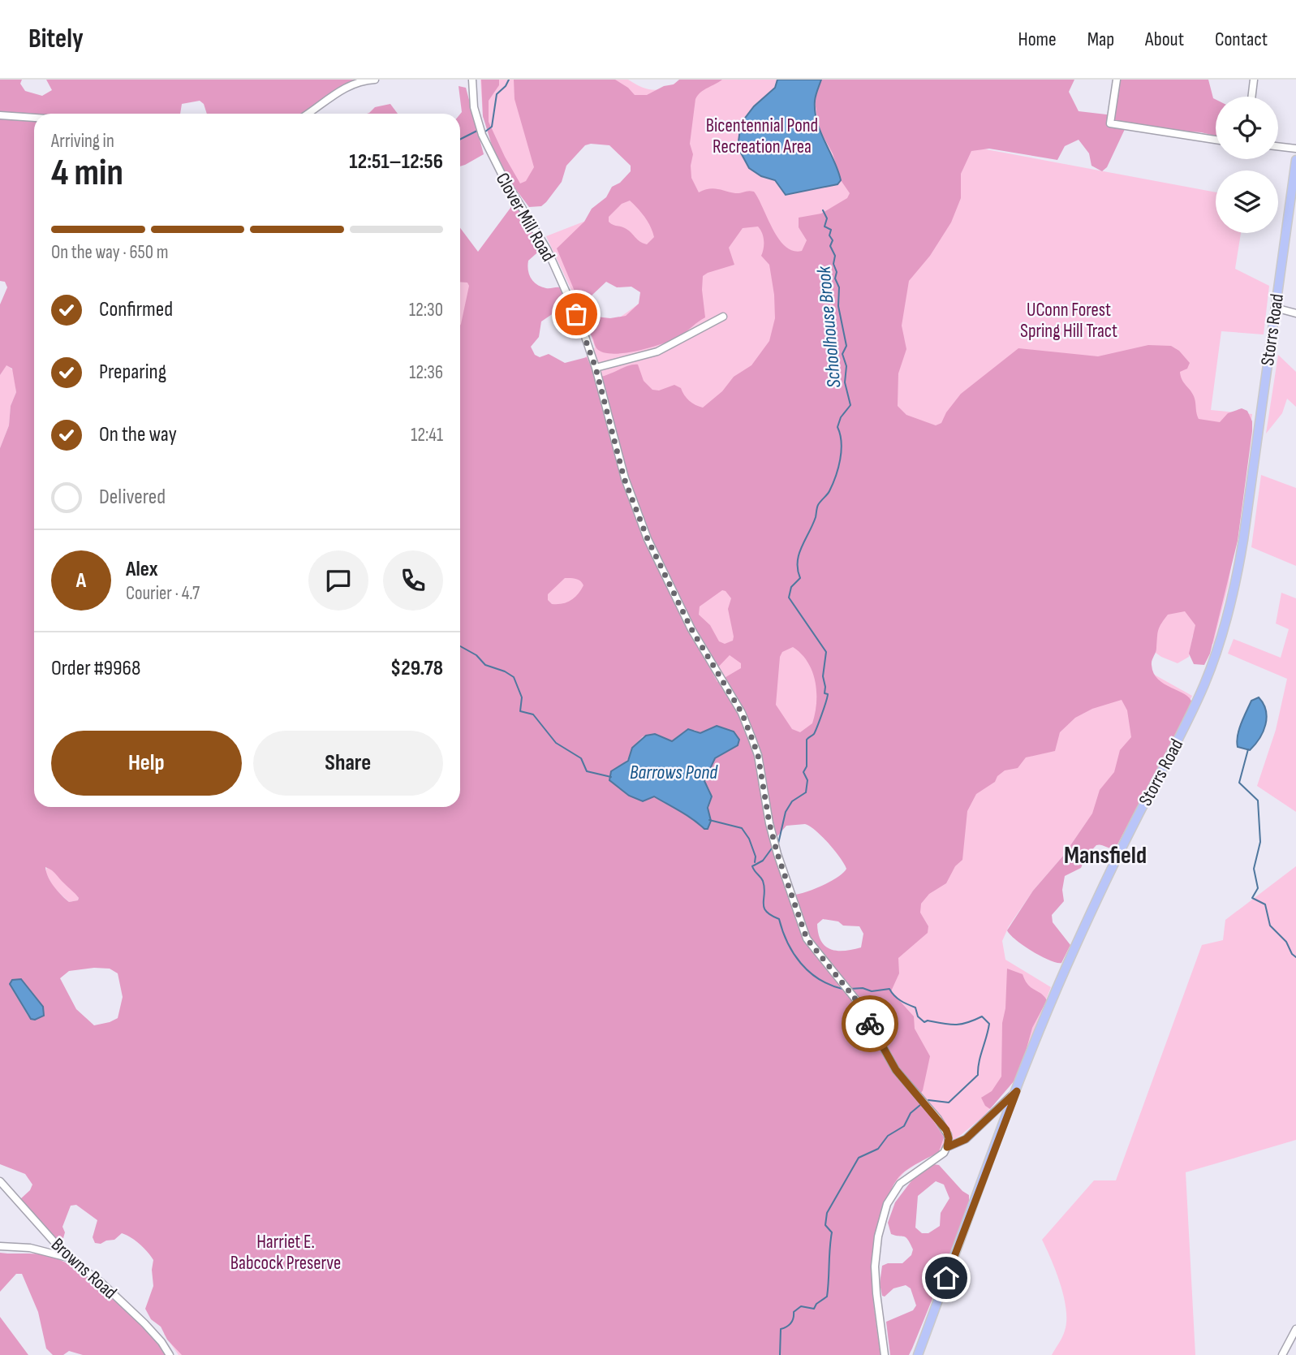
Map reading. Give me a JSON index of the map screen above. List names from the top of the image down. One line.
{"streets":{"main road":["Storrs Road"],"street":["Clover Mill Road","Browns Road"]},"districts":["Mansfield"],"water":["Schoolhouse Brook","Barrows Pond"],"parks":["Bicentennial Pond Recreation Area","UConn Forest Spring Hill Tract","Harriet E. Babcock Preserve"],"page":{"header":"Bitely","nav":["Home","Map","About","Contact"],"heading":["4 min","Arriving in","12:51–12:56"],"panel":["Alex","Courier · 4.7","Order #9968","$29.78"],"bar":"On the way · 650 m","list":[["Confirmed","12:30"],["Preparing","12:36"],["On the way","12:41"],"Delivered"],"round":"A","buttons":["Help","Share"]}}
